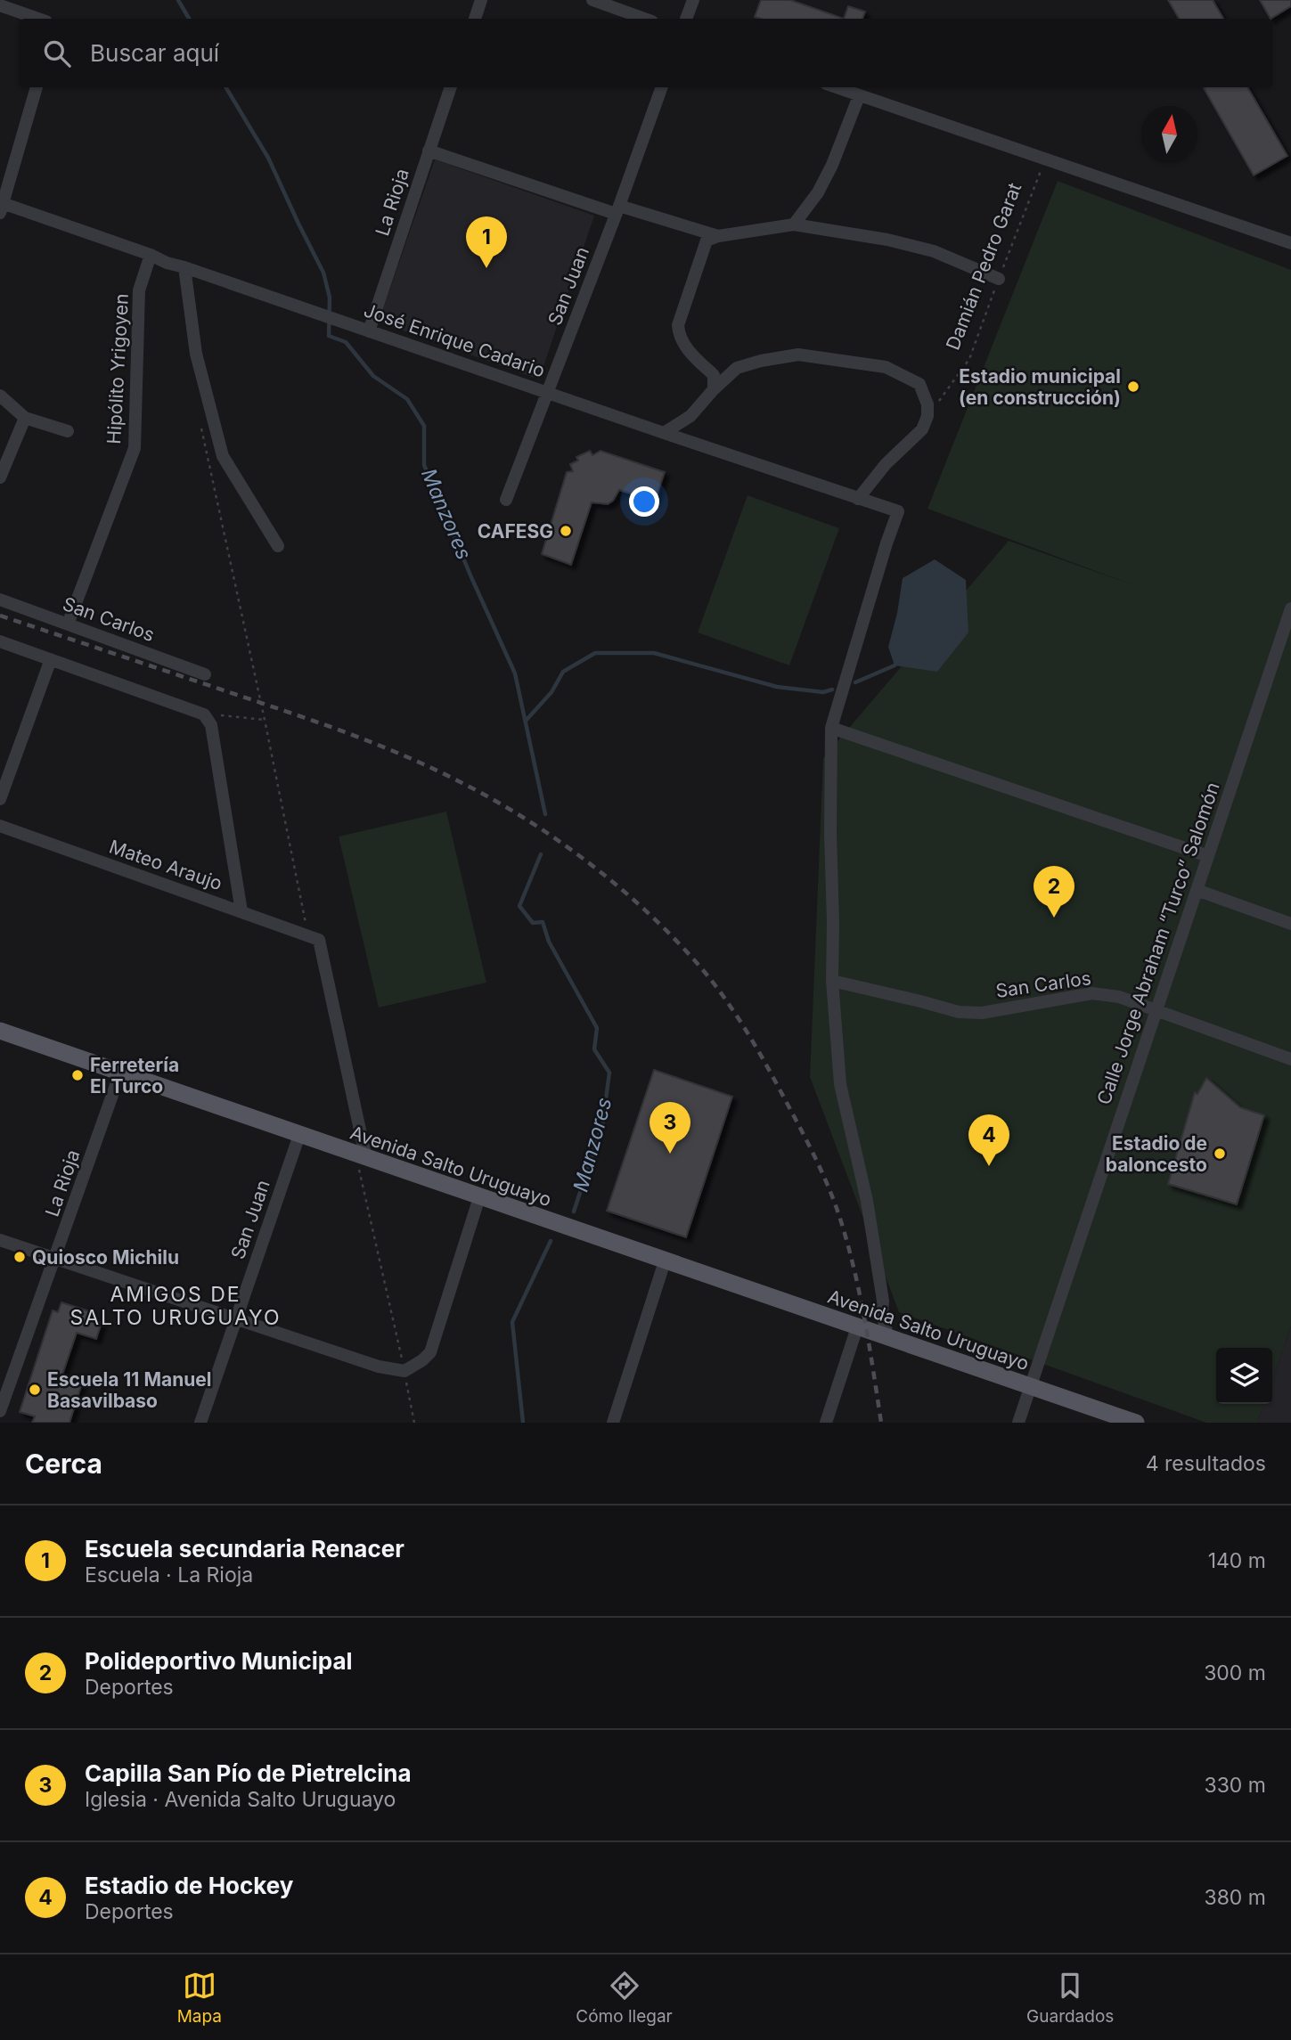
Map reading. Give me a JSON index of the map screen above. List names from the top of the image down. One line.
{"streets":{"main road":["Avenida Salto Uruguayo"],"street":["La Rioja","San Juan","José Enrique Cadario","Hipólito Yrigoyen","San Carlos","Mateo Araujo","Calle Jorge Abraham “Turco” Salomón"],"path":["Damián Pedro Garat"]},"crossings":[["La Rioja","José Enrique Cadario"],["La Rioja","Avenida Salto Uruguayo"],["San Juan","José Enrique Cadario"],["San Juan","Avenida Salto Uruguayo"],["José Enrique Cadario","Hipólito Yrigoyen"],["Hipólito Yrigoyen","San Carlos"],["San Carlos","Calle Jorge Abraham “Turco” Salomón"],["Mateo Araujo","Avenida Salto Uruguayo"],["Calle Jorge Abraham “Turco” Salomón","Avenida Salto Uruguayo"]],"districts":["AMIGOS DE SALTO URUGUAYO"],"water":["Manzores"],"places":["Estadio municipal (en construcción)","CAFESG","Ferretería El Turco","Estadio de baloncesto","Quiosco Michilu","Escuela 11 Manuel Basavilbaso"],"north":"top","page":{"search":"Buscar aquí","pins":["1","2","3","4"],"heading":["Cerca","4 resultados"],"list":[{"mark":"1","name":"Escuela secundaria Renacer","note":"Escuela · La Rioja","value":"140 m"},{"mark":"2","name":"Polideportivo Municipal","note":"Deportes","value":"300 m"},{"mark":"3","name":"Capilla San Pío de Pietrelcina","note":"Iglesia · Avenida Salto Uruguayo","value":"330 m"},{"mark":"4","name":"Estadio de Hockey","note":"Deportes","value":"380 m"}],"nav":["Mapa","Cómo llegar","Guardados"]}}
